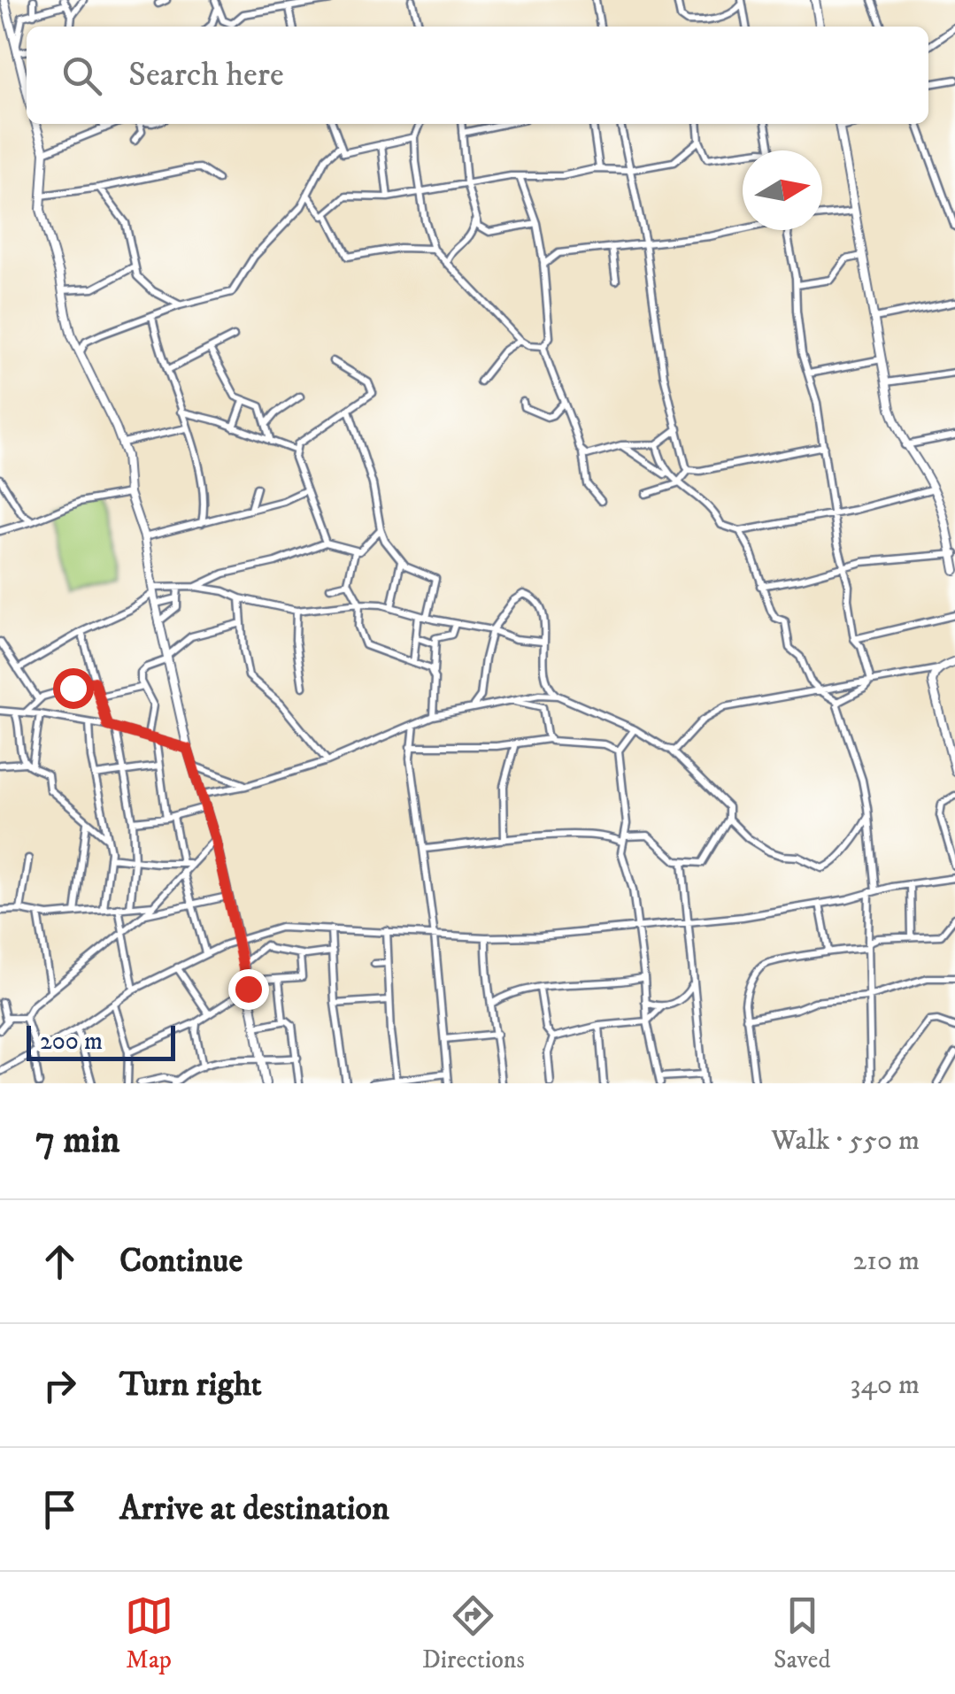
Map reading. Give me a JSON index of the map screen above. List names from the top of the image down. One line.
{"scale_bar":"200 m","north":"right","page":{"search":"Search here","scale":"200 m","heading":["7 min","Walk · 550 m"],"list":[["Continue","210 m"],["Turn right","340 m"],"Arrive at destination"],"nav":["Map","Directions","Saved"]}}
